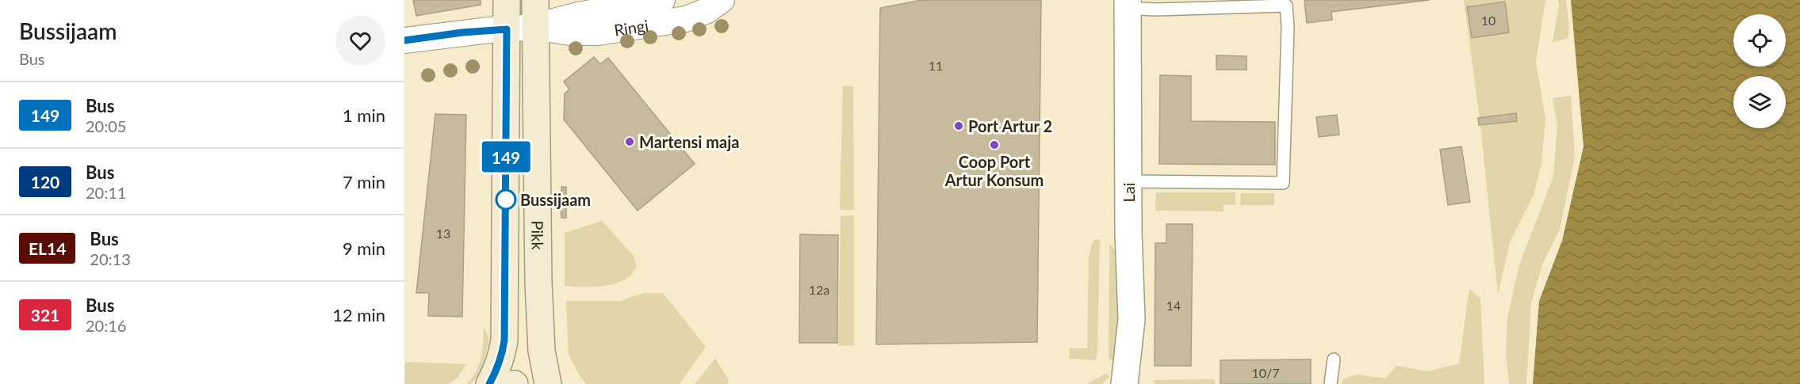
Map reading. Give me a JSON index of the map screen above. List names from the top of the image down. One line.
{"streets":{"main road":["Pikk"],"street":["Ringi","Lai"]},"crossings":[["Ringi","Pikk"]],"places":["Port Artur 2","Martensi maja","Coop Port Artur Konsum","Bussijaam"],"lines":["bus line 149"],"house_numbers":["10","11","13","12a","14","10/7"],"page":{"heading":["Bussijaam","Bus"],"on_map":"149","list":[{"mark":"149","name":"Bus","note":"20:05","value":"1 min"},{"mark":"120","name":"Bus","note":"20:11","value":"7 min"},{"mark":"EL14","name":"Bus","note":"20:13","value":"9 min"},{"mark":"321","name":"Bus","note":"20:16","value":"12 min"}]}}
